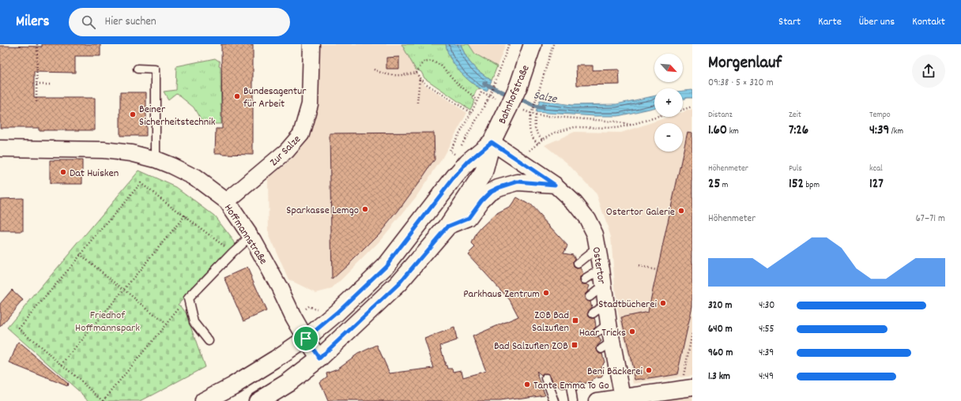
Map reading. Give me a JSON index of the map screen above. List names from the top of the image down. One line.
{"streets":{"main road":["Bahnhofstraße"],"street":["Zur Salze","Hoffmannstraße","Ostertor"]},"crossings":[["Bahnhofstraße","Ostertor"],["Zur Salze","Hoffmannstraße"]],"water":["Salze"],"parks":["Friedhof Hoffmannspark"],"places":{"other":["Bundesagentur für Arbeit","Beiner Sicherheitstechnik","Dat Huisken","Sparkasse Lemgo","Ostertor Galerie","Parkhaus Zentrum","Stadtbücherei","Haar Tricks","Beni Bäckerei","Tante Emma To Go"],"transit":["ZOB Bad Salzuflen","Bad Salzuflen ZOB"]},"north":"bottom right","page":{"header":"Milers","search":"Hier suchen","nav":["Start","Karte","Über uns","Kontakt"],"heading":["Morgenlauf","09:38 · 5 × 320 m"],"map_buttons":["+","−"],"stats":[["Distanz","1.60 km"],["Zeit","7:26"],["Tempo","4:39 /km"],["Höhenmeter","25 m"],["Puls","152 bpm"],["kcal","127"]],"chart":["Höhenmeter","67–71 m"],"list":[{"name":"320 m","note":"4:30"},{"name":"640 m","note":"4:55"},{"name":"960 m","note":"4:39"},{"name":"1.3 km","note":"4:49"}]}}
